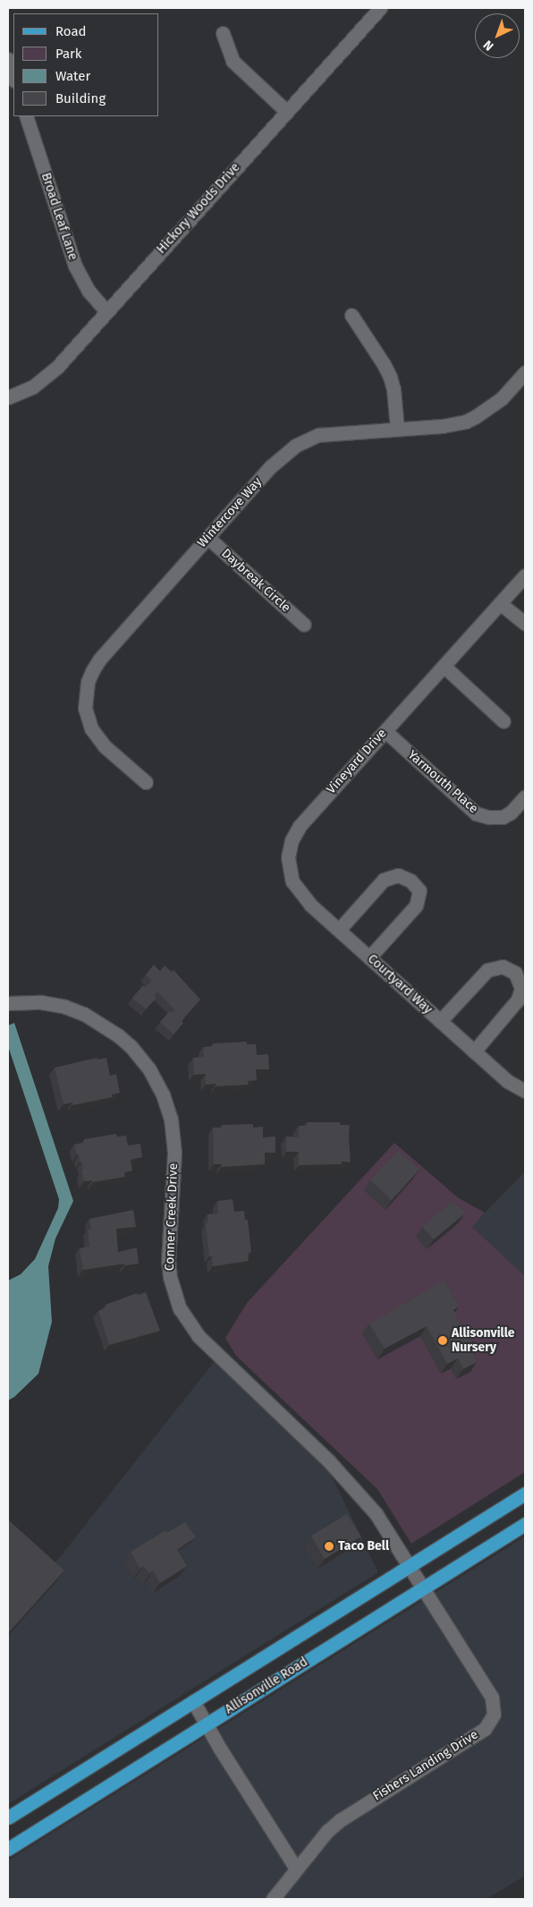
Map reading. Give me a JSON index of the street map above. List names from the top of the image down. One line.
{"streets":{"main road":["Allisonville Road"],"street":["Hickory Woods Drive","Broad Leaf Lane","Wintercove Way","Daybreak Circle","Vineyard Drive","Yarmouth Place","Courtyard Way","Conner Creek Drive","Fishers Landing Drive"]},"crossings":[["Hickory Woods Drive","Broad Leaf Lane"],["Wintercove Way","Daybreak Circle"],["Vineyard Drive","Yarmouth Place"],["Vineyard Drive","Courtyard Way"],["Conner Creek Drive","Allisonville Road"],["Conner Creek Drive","Fishers Landing Drive"],["Allisonville Road","Fishers Landing Drive"]],"places":["Allisonville Nursery","Taco Bell"],"legend":["Road","Park","Water","Building"],"north":"bottom left"}
